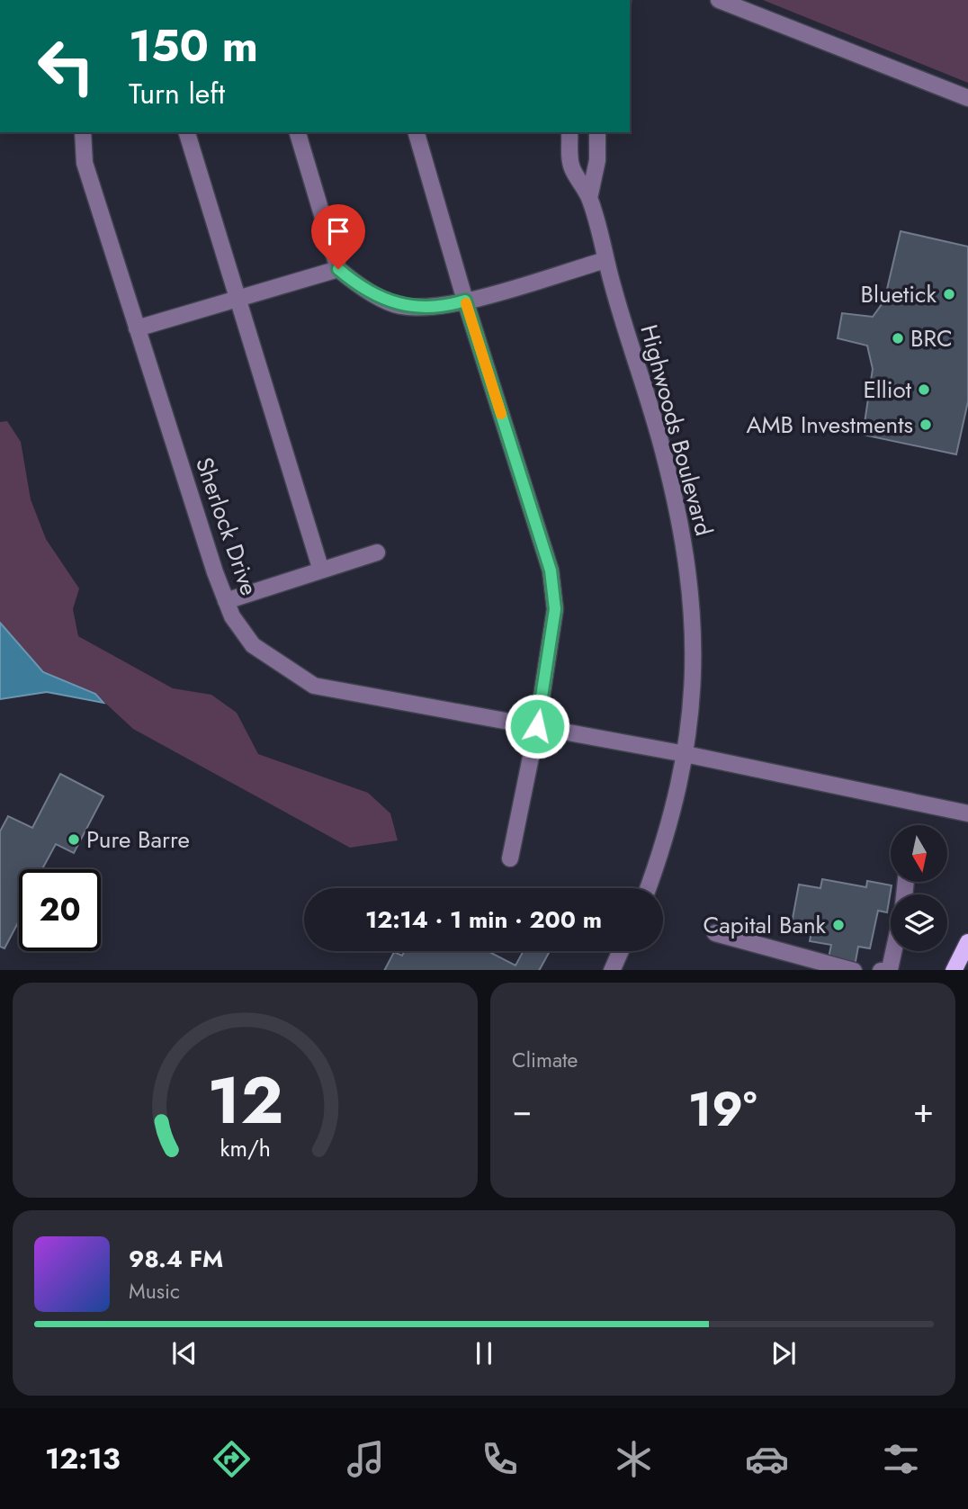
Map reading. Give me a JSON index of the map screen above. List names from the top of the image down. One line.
{"streets":{"street":["Highwoods Boulevard","Sherlock Drive"]},"crossings":[["Highwoods Boulevard","Sherlock Drive"]],"places":["Bluetick","BRC","Elliot","AMB Investments","Pure Barre","Capital Bank"],"north":"bottom","page":{"turn":["150 m","Turn left"],"limit":"20","trip":"12:14 · 1 min · 200 m","tile":"Climate","heat":["−","19°","+"],"song":["98.4 FM","Music"],"tabs":"12:13","gauge":["12","km/h"]}}
